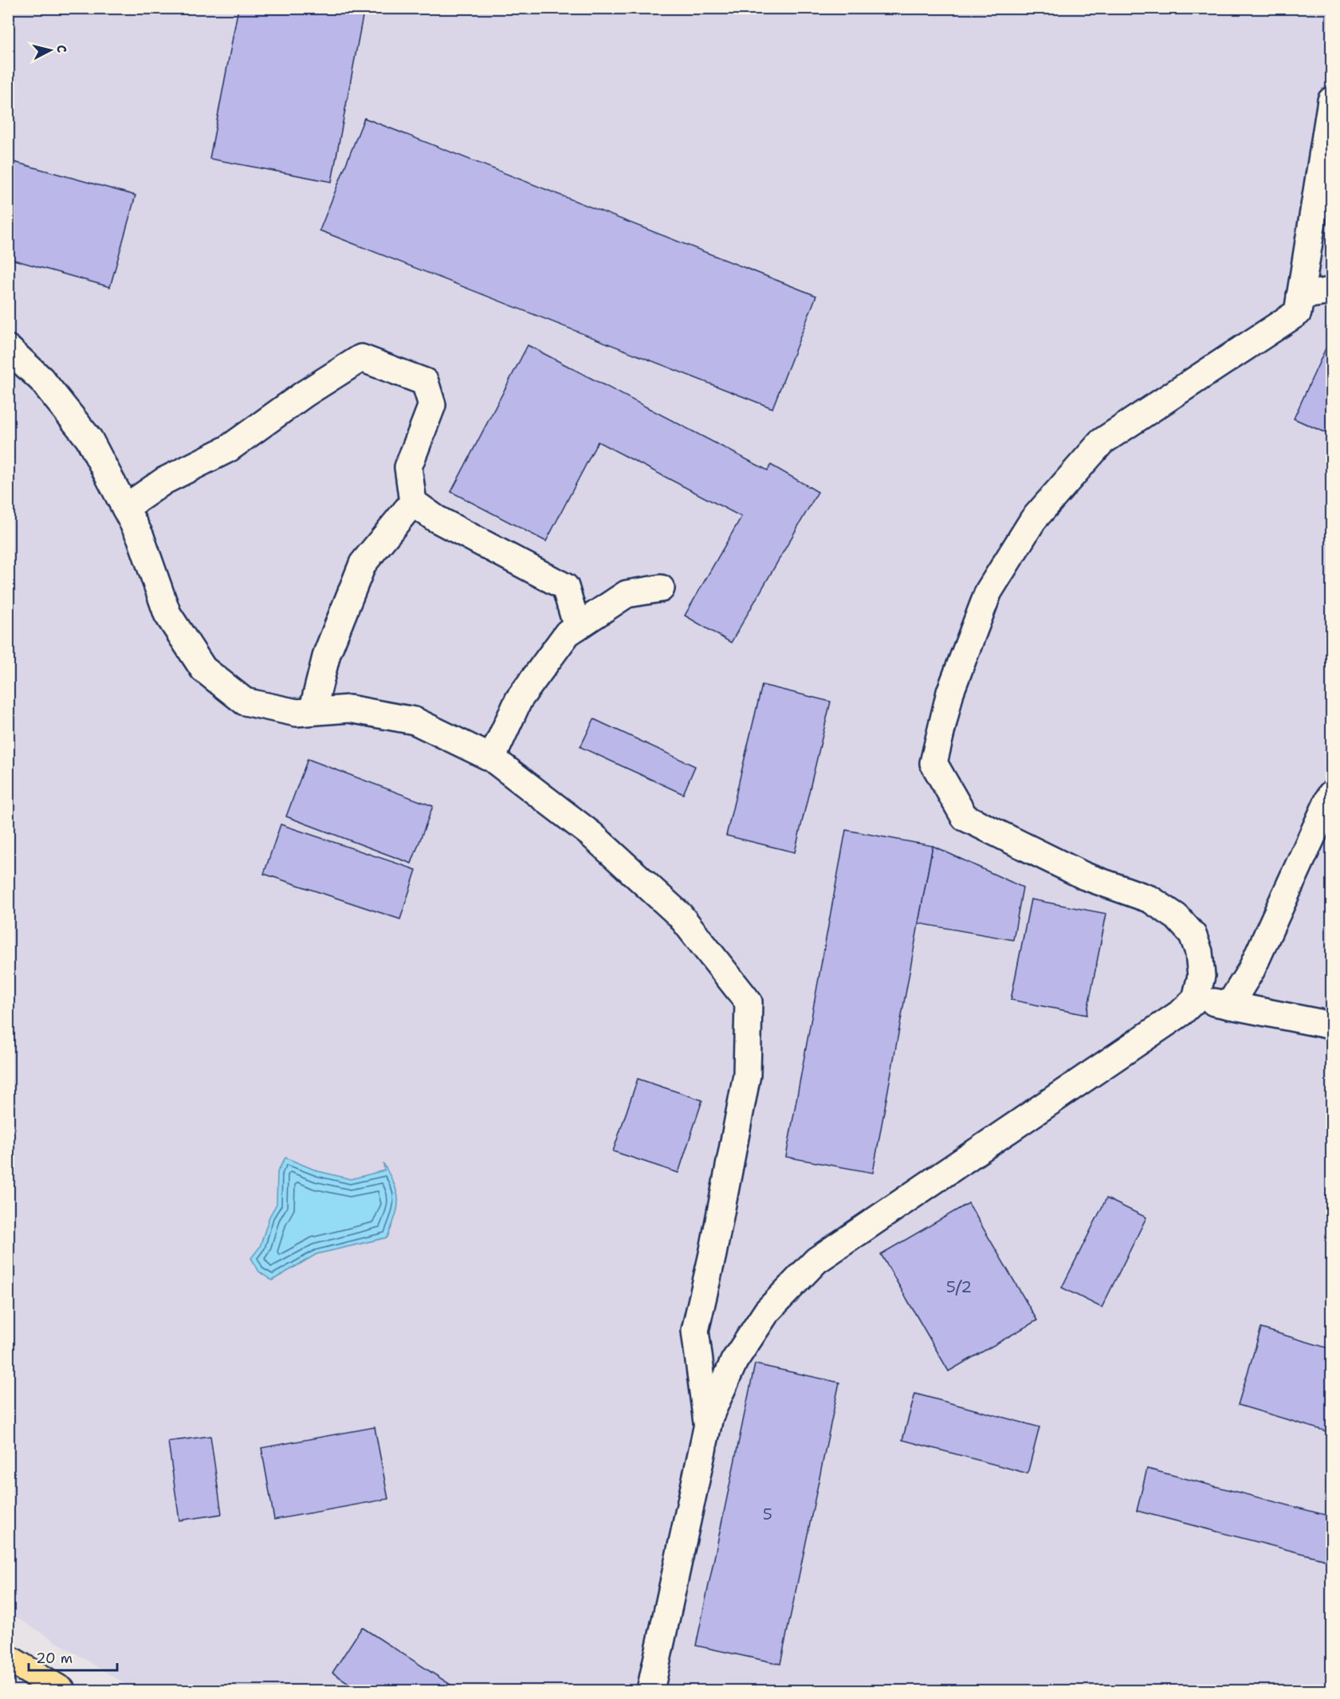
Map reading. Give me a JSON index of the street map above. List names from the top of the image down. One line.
{"house_numbers":["5/2","5"],"scale_bar":"20 m","north":"right"}
